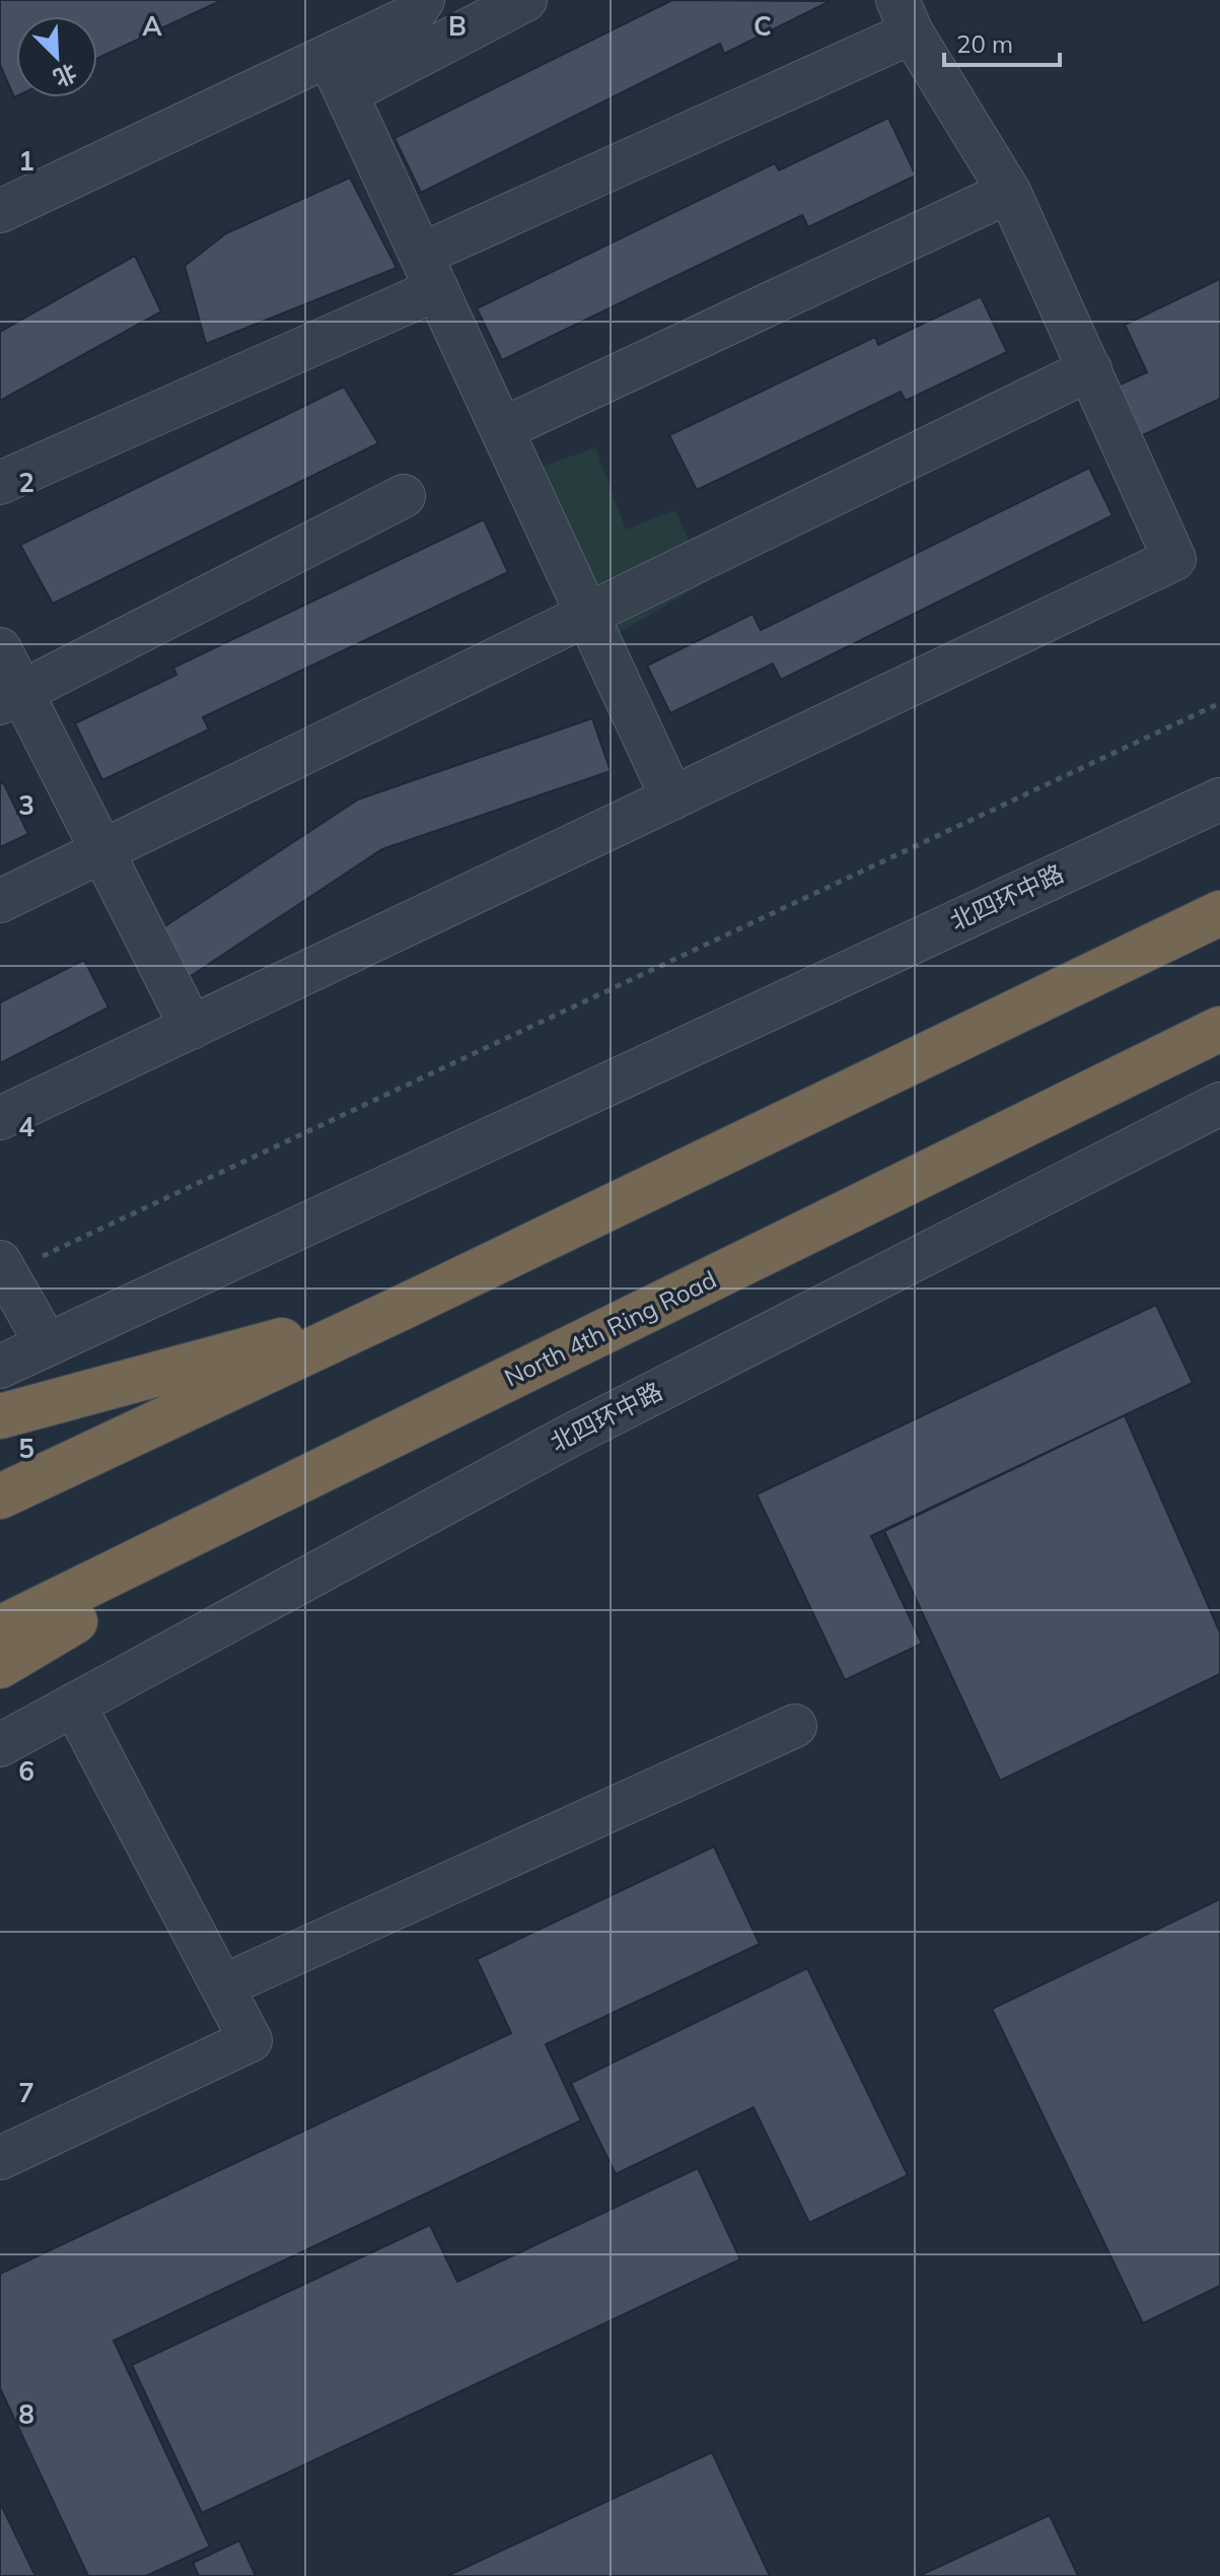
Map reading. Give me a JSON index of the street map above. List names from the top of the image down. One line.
{"streets":{"highway":["North 4th Ring Road"],"street":["北四环中路"]},"scale_bar":"20 m","north":"bottom right","grid":{"columns":["A","B","C"],"rows":["1","2","3","4","5","6","7","8"]}}
